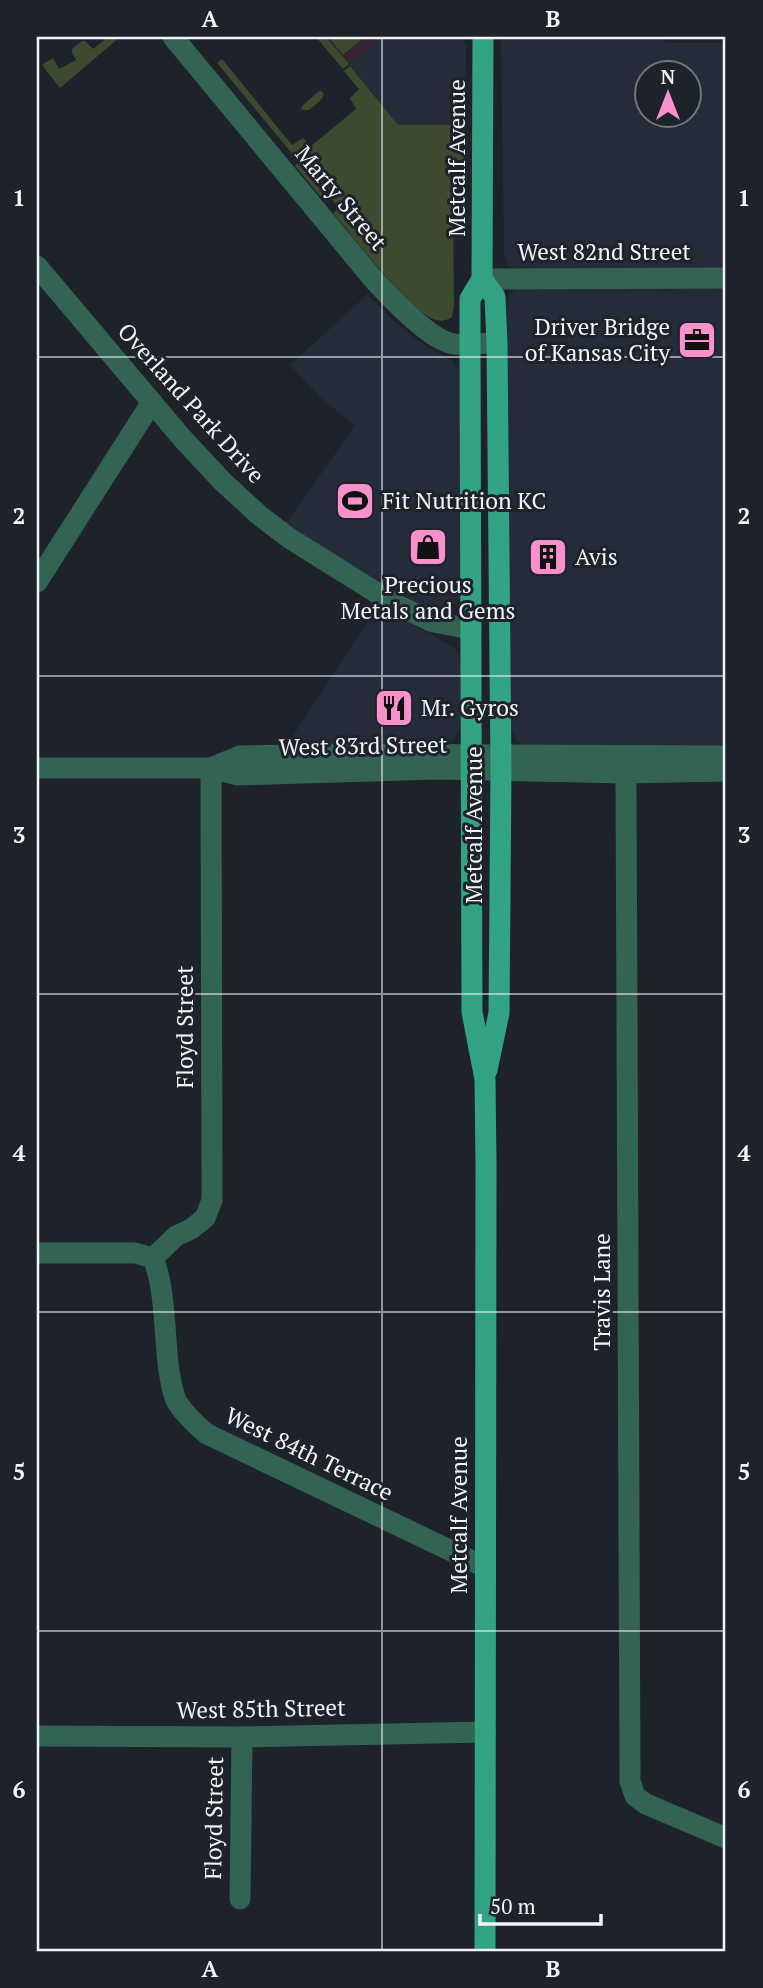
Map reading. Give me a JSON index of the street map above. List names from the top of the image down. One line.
{"streets":{"main road":["Metcalf Avenue"],"street":["Marty Street","West 82nd Street","Overland Park Drive","West 83rd Street","Floyd Street","Travis Lane","West 84th Terrace","West 85th Street"]},"crossings":[["Metcalf Avenue","Marty Street"],["Metcalf Avenue","West 82nd Street"],["Metcalf Avenue","Overland Park Drive"],["Metcalf Avenue","West 83rd Street"],["Metcalf Avenue","West 84th Terrace"],["Metcalf Avenue","West 85th Street"],["West 83rd Street","Floyd Street"],["West 83rd Street","Travis Lane"],["Floyd Street","West 84th Terrace"],["Floyd Street","West 85th Street"]],"places":{"office":["Driver Bridge of Kansas City"],"sports":["Fit Nutrition KC"],"shop":["Precious Metals and Gems"],"building":["Avis"],"restaurant":["Mr. Gyros"]},"scale_bar":"50 m","north":"top","grid":{"columns":["A","B"],"rows":["1","2","3","4","5","6"]}}
